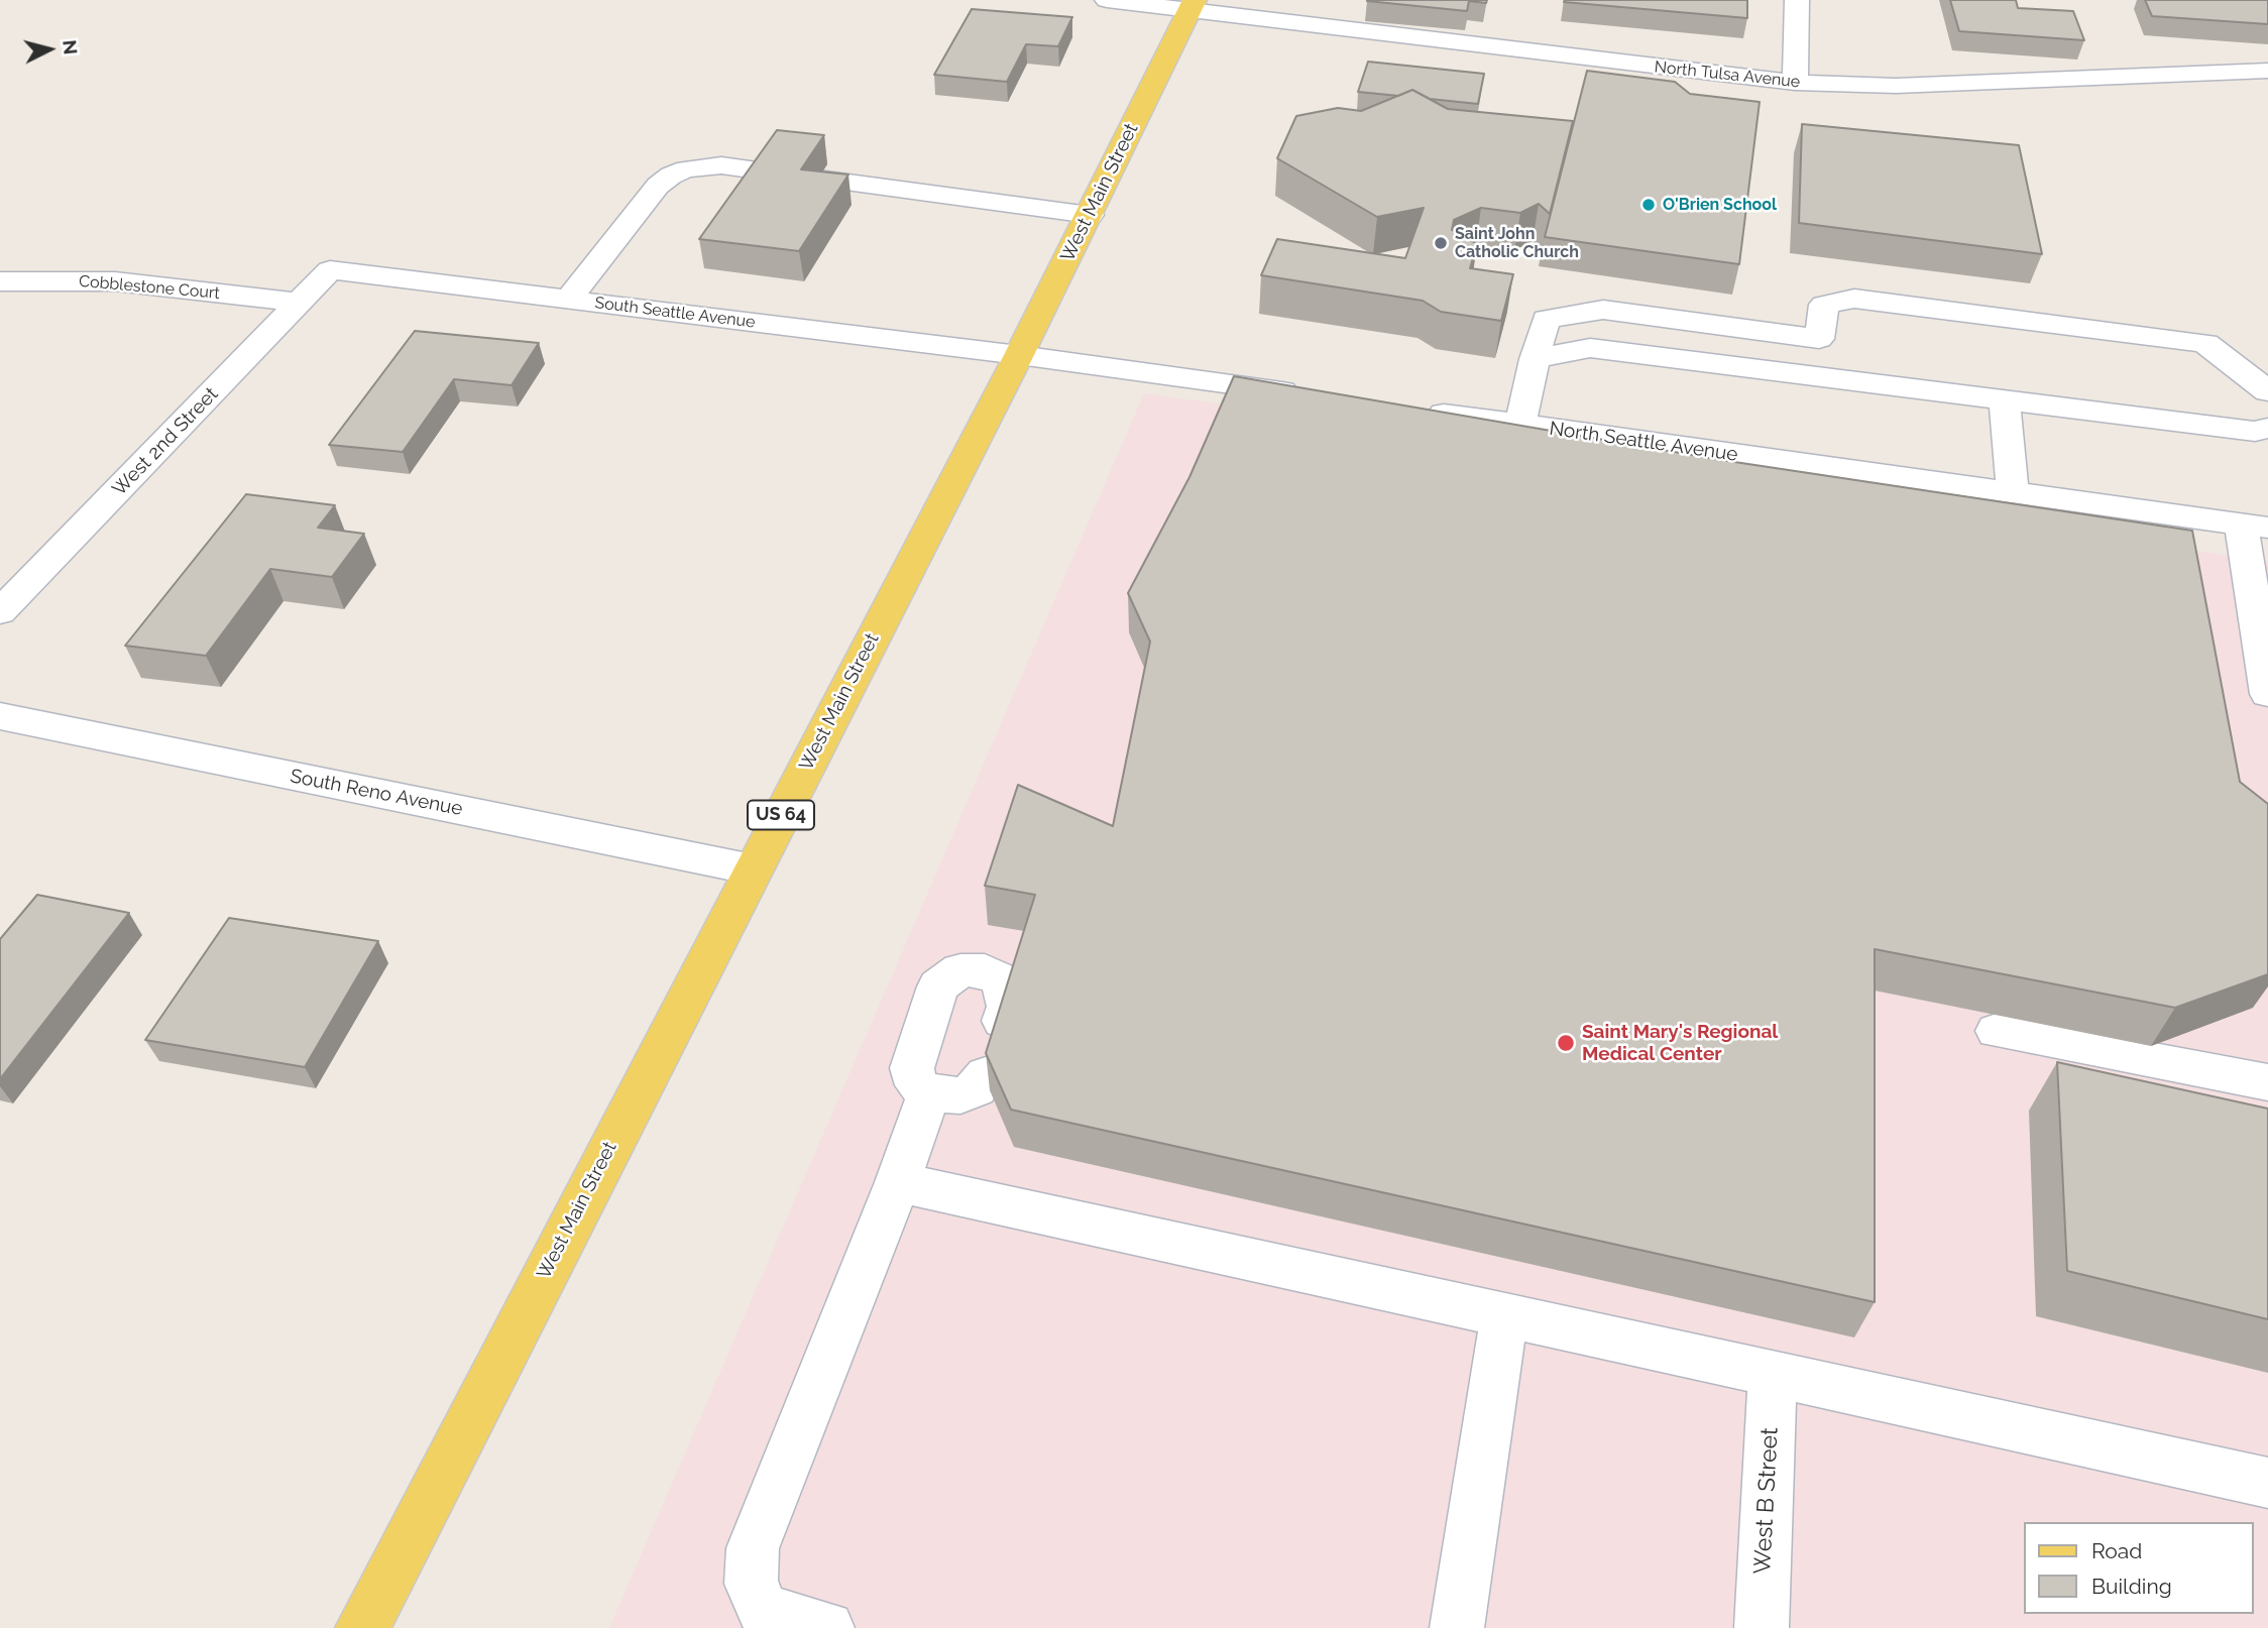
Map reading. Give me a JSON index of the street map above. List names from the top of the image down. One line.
{"streets":{"main road":["West Main Street","US 64"],"street":["North Tulsa Avenue","Cobblestone Court","South Seattle Avenue","West 2nd Street","North Seattle Avenue","South Reno Avenue","West B Street"]},"crossings":[["North Tulsa Avenue","West Main Street"],["West Main Street","South Seattle Avenue"],["West Main Street","South Reno Avenue"],["Cobblestone Court","West 2nd Street"],["South Seattle Avenue","West 2nd Street"]],"places":["O'Brien School","Saint John Catholic Church","Saint Mary's Regional Medical Center"],"legend":["Road","Building"],"north":"right"}
